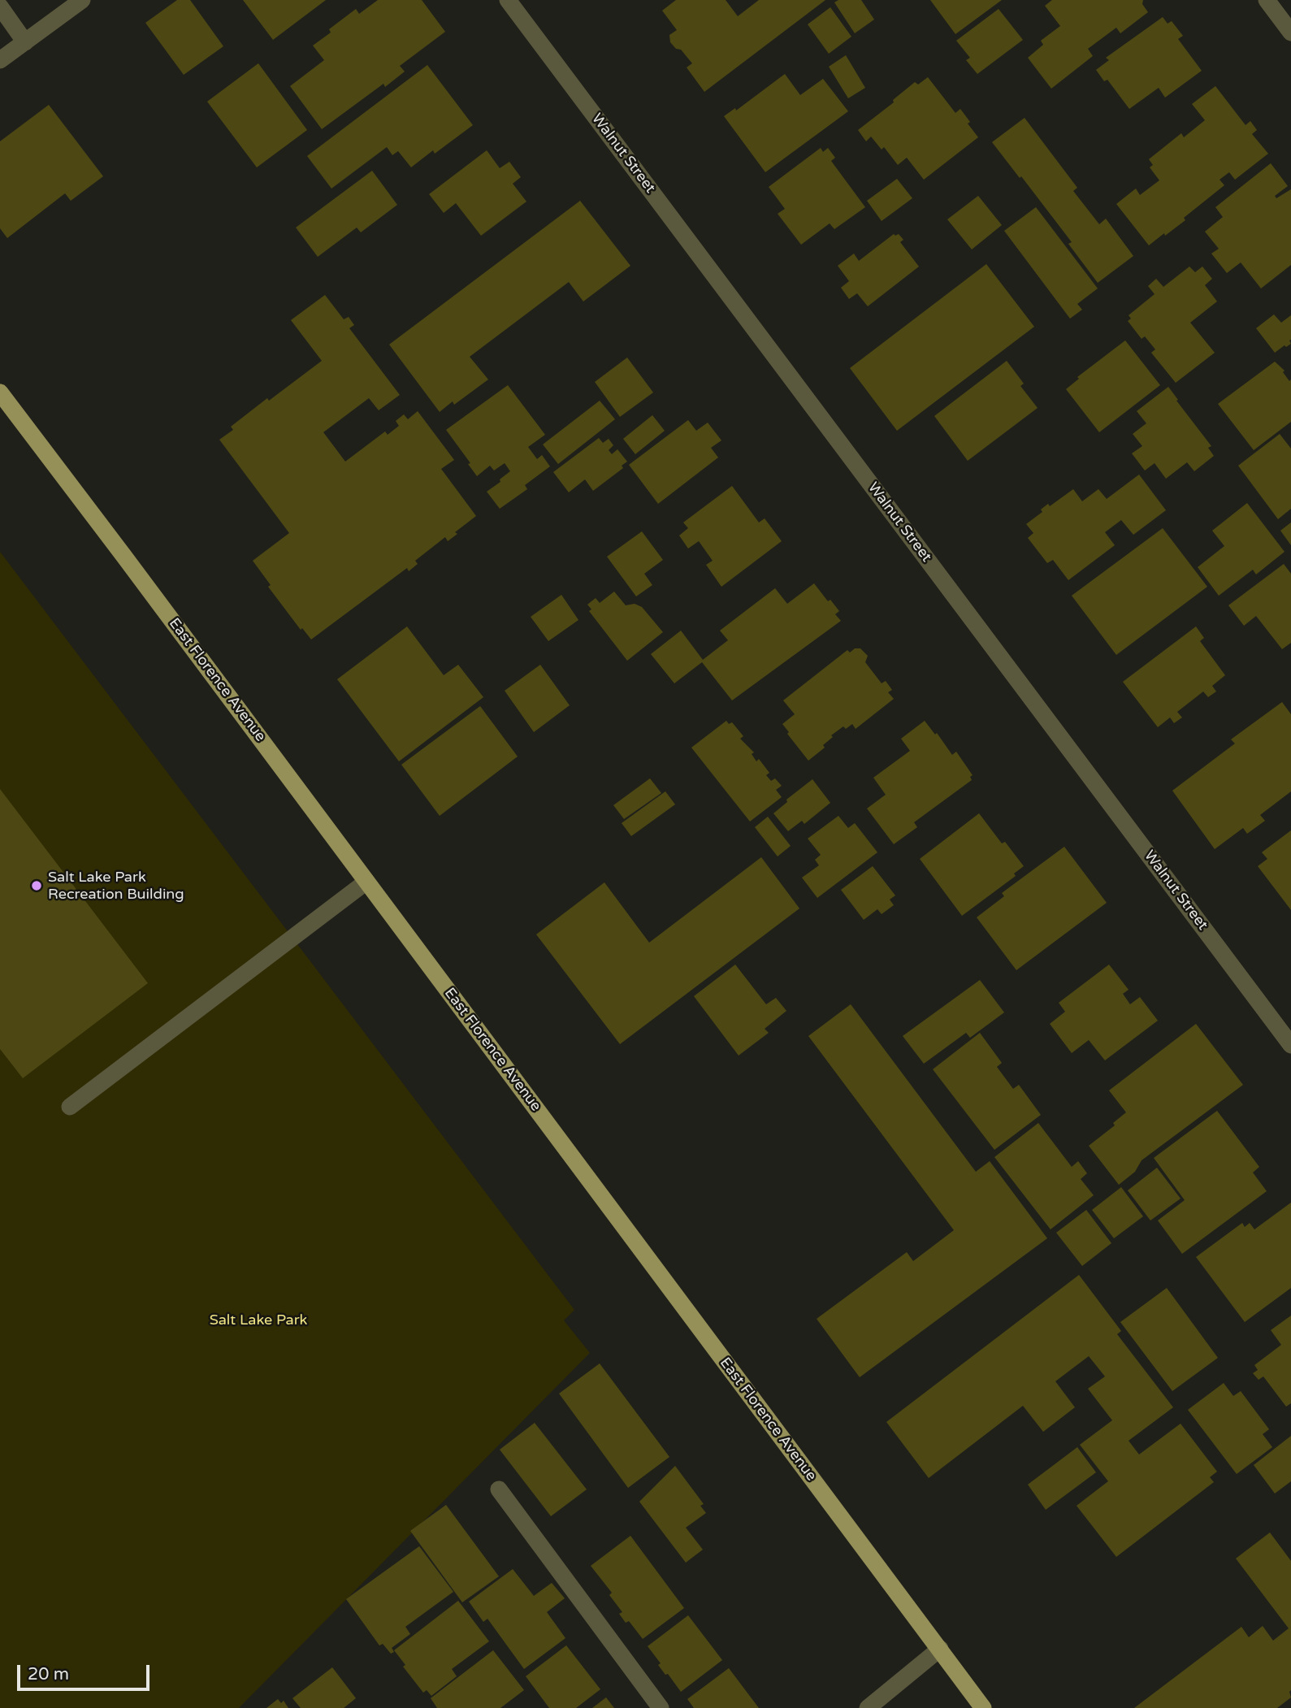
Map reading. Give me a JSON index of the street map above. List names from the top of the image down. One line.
{"streets":{"main road":["East Florence Avenue"],"street":["Walnut Street"]},"parks":["Salt Lake Park"],"places":["Salt Lake Park Recreation Building"],"scale_bar":"20 m"}
